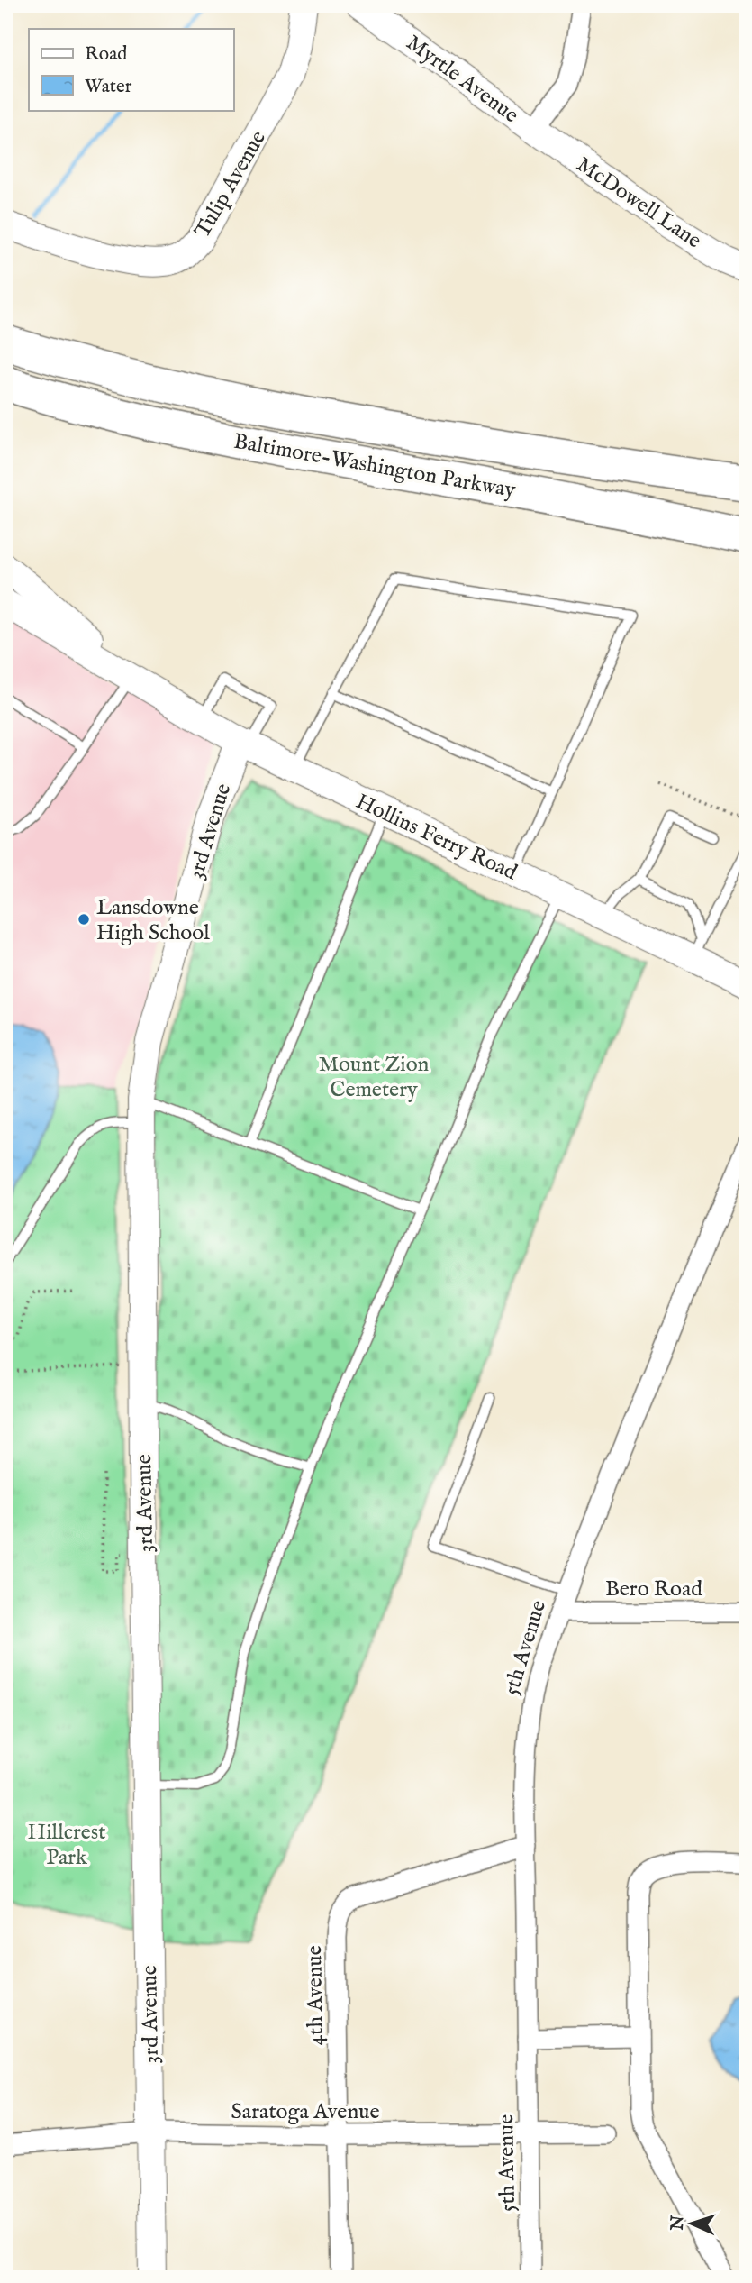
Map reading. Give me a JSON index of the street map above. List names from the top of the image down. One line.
{"streets":{"highway":["Baltimore-Washington Parkway"],"street":["Myrtle Avenue","Tulip Avenue","McDowell Lane","3rd Avenue","Hollins Ferry Road","Bero Road","5th Avenue","4th Avenue","Saratoga Avenue"]},"crossings":[["Myrtle Avenue","McDowell Lane"],["3rd Avenue","Hollins Ferry Road"],["3rd Avenue","Saratoga Avenue"],["Bero Road","5th Avenue"],["5th Avenue","4th Avenue"],["5th Avenue","Saratoga Avenue"],["4th Avenue","Saratoga Avenue"]],"parks":["Mount Zion Cemetery","Hillcrest Park"],"places":["Lansdowne High School"],"legend":["Road","Water"],"north":"left"}
